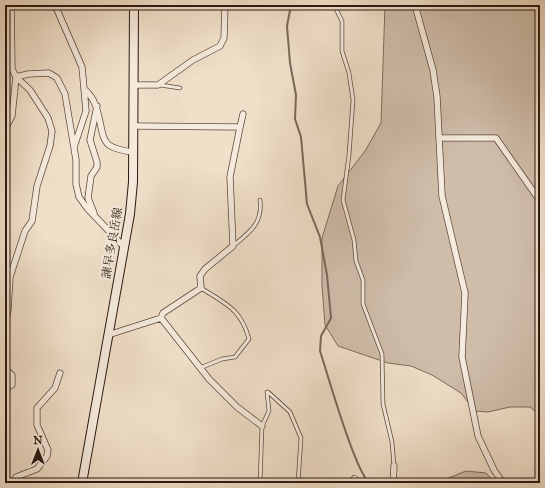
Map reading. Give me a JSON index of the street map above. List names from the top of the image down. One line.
{"streets":{"main road":["諫早多良岳線"]},"north":"top"}
